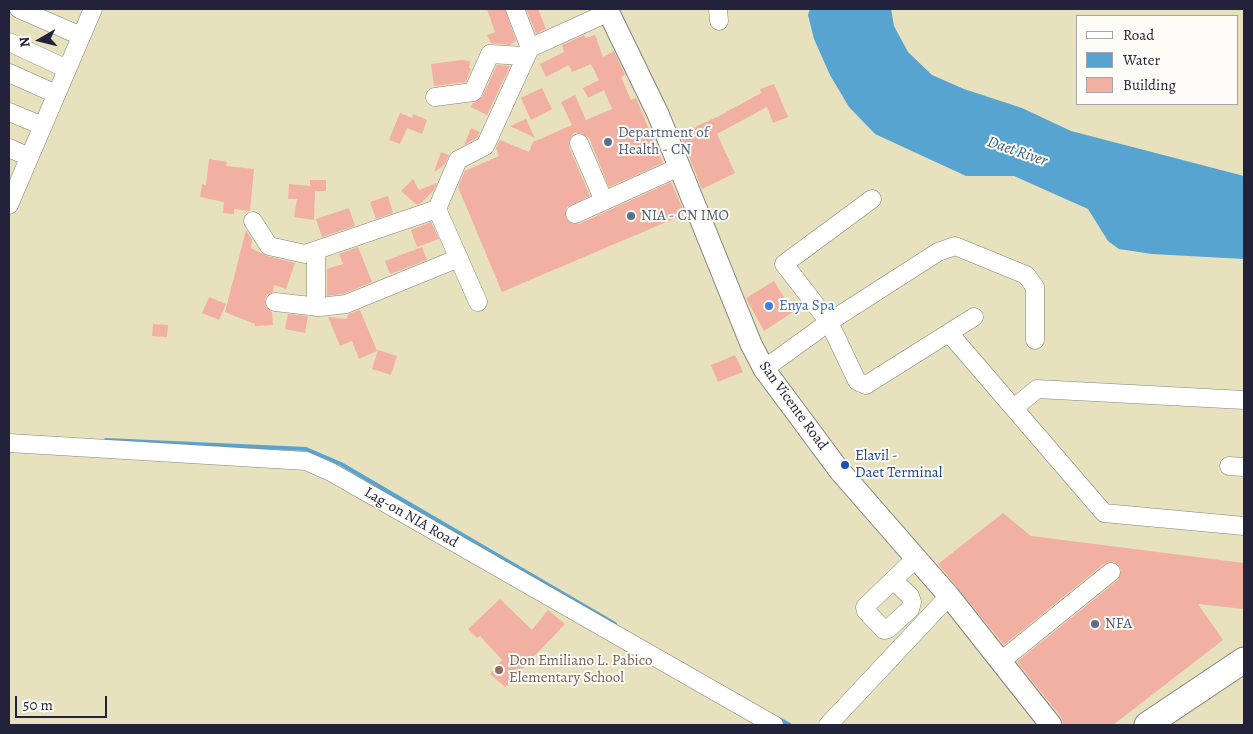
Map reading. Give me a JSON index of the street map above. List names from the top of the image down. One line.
{"streets":{"main road":["San Vicente Road"],"street":["Lag-on NIA Road"]},"water":["Daet River"],"places":["Department of Health - CN","NIA - CN IMO","Enya Spa","Elavil - Daet Terminal","NFA","Don Emiliano L. Pabico Elementary School"],"legend":["Road","Water","Building"],"scale_bar":"50 m","north":"left"}
